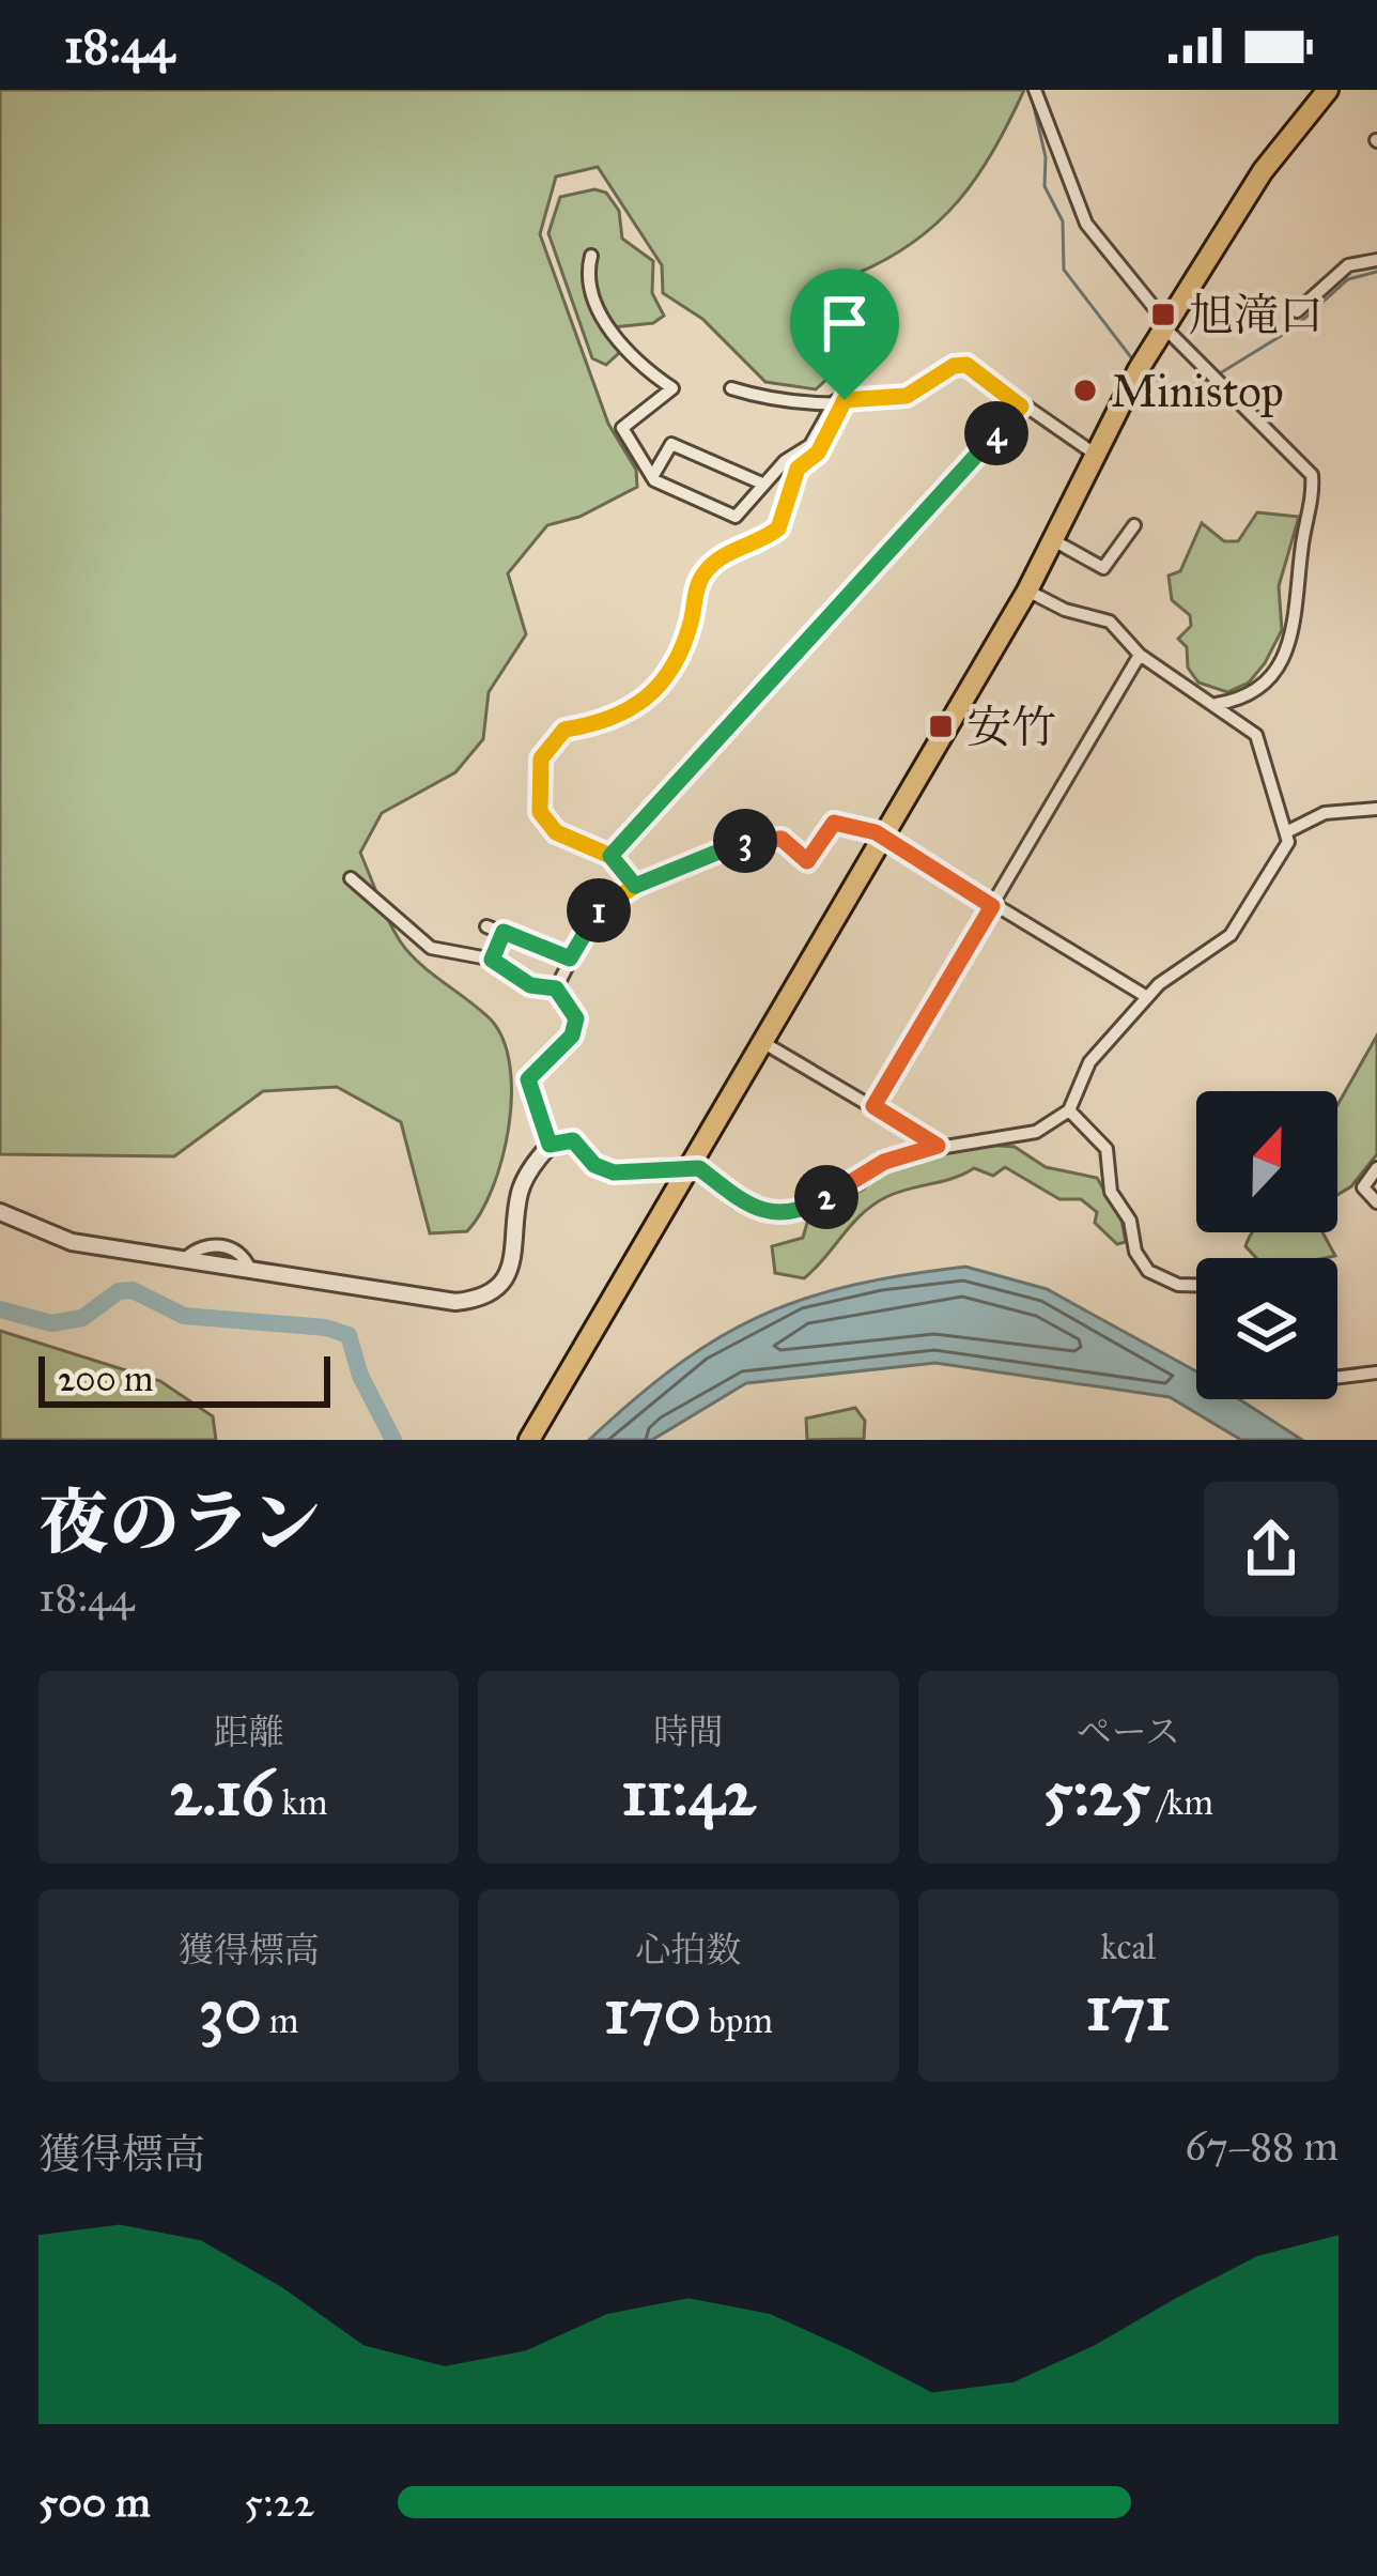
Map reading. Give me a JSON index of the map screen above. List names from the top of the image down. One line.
{"places":{"transit":["旭滝口","安竹"],"other":["Ministop"]},"scale_bar":"200 m","north":"top","page":{"status":"18:44","pins":["4","3","1","2"],"scale":"200 m","heading":["夜のラン","18:44"],"stats":[["距離","2.16 km"],["時間","11:42"],["ペース","5:25 /km"],["獲得標高","30 m"],["心拍数","170 bpm"],["kcal","171"]],"chart":["獲得標高","67–88 m"],"list":[{"name":"500 m","note":"5:22"}]}}
